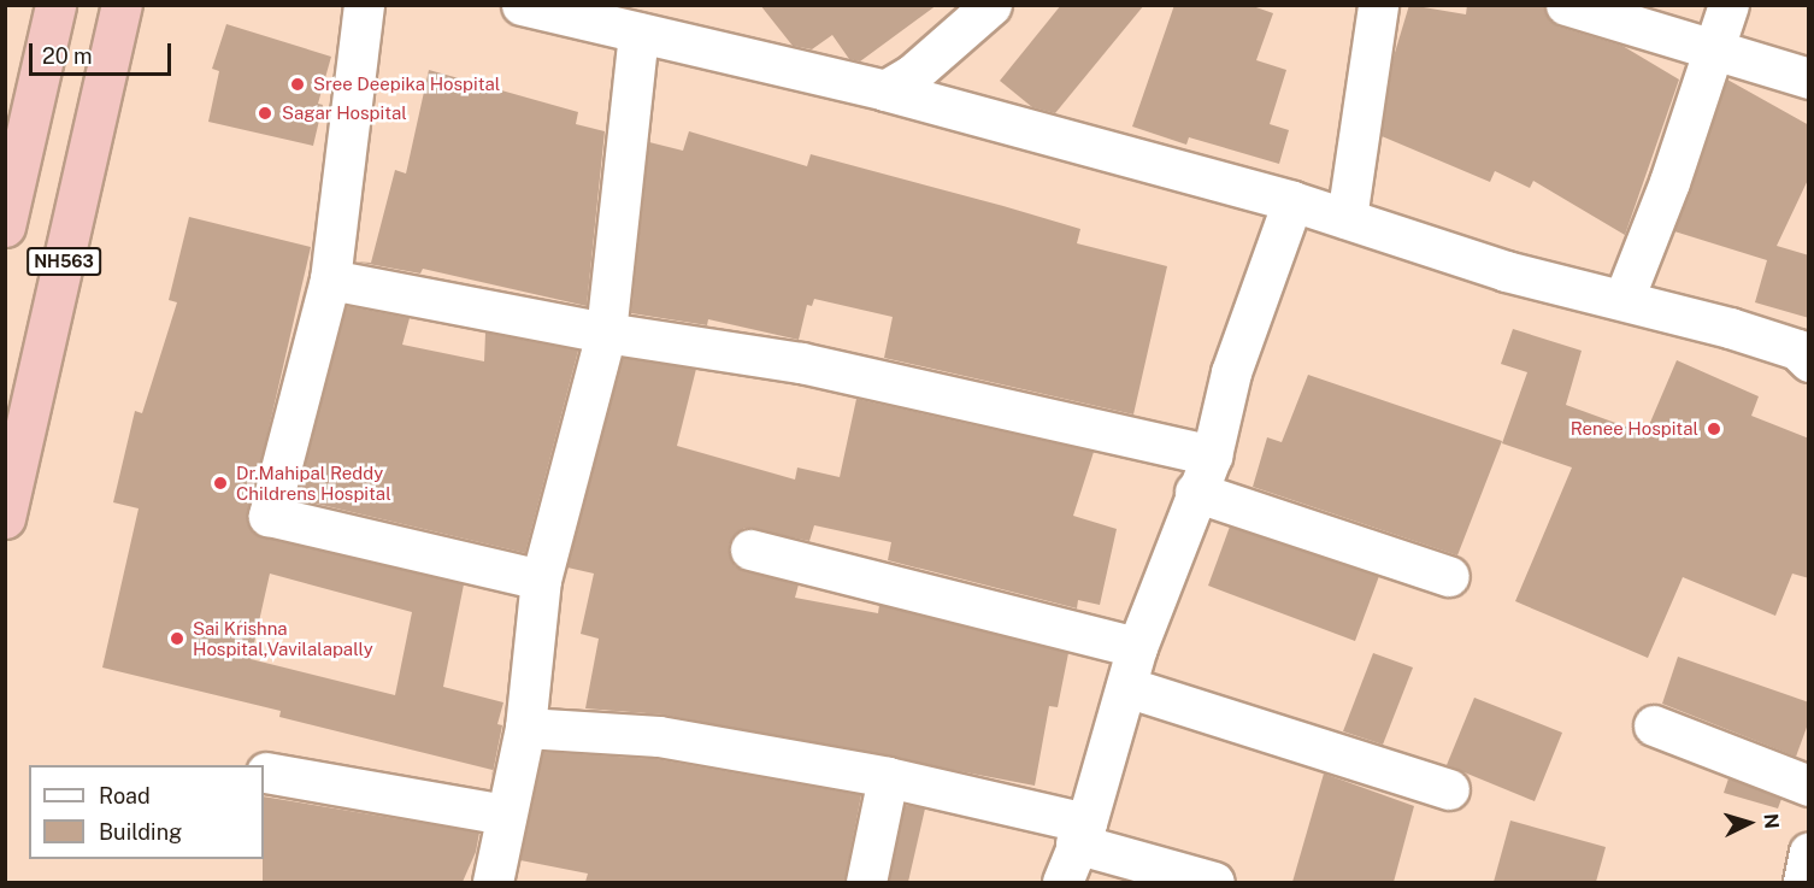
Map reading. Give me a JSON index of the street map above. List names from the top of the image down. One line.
{"streets":{"highway":["NH563"]},"places":["Sree Deepika Hospital","Sagar Hospital","Renee Hospital","Dr.Mahipal Reddy Childrens Hospital","Sai Krishna Hospital,Vavilalapally"],"legend":["Road","Building"],"scale_bar":"20 m","north":"right"}
